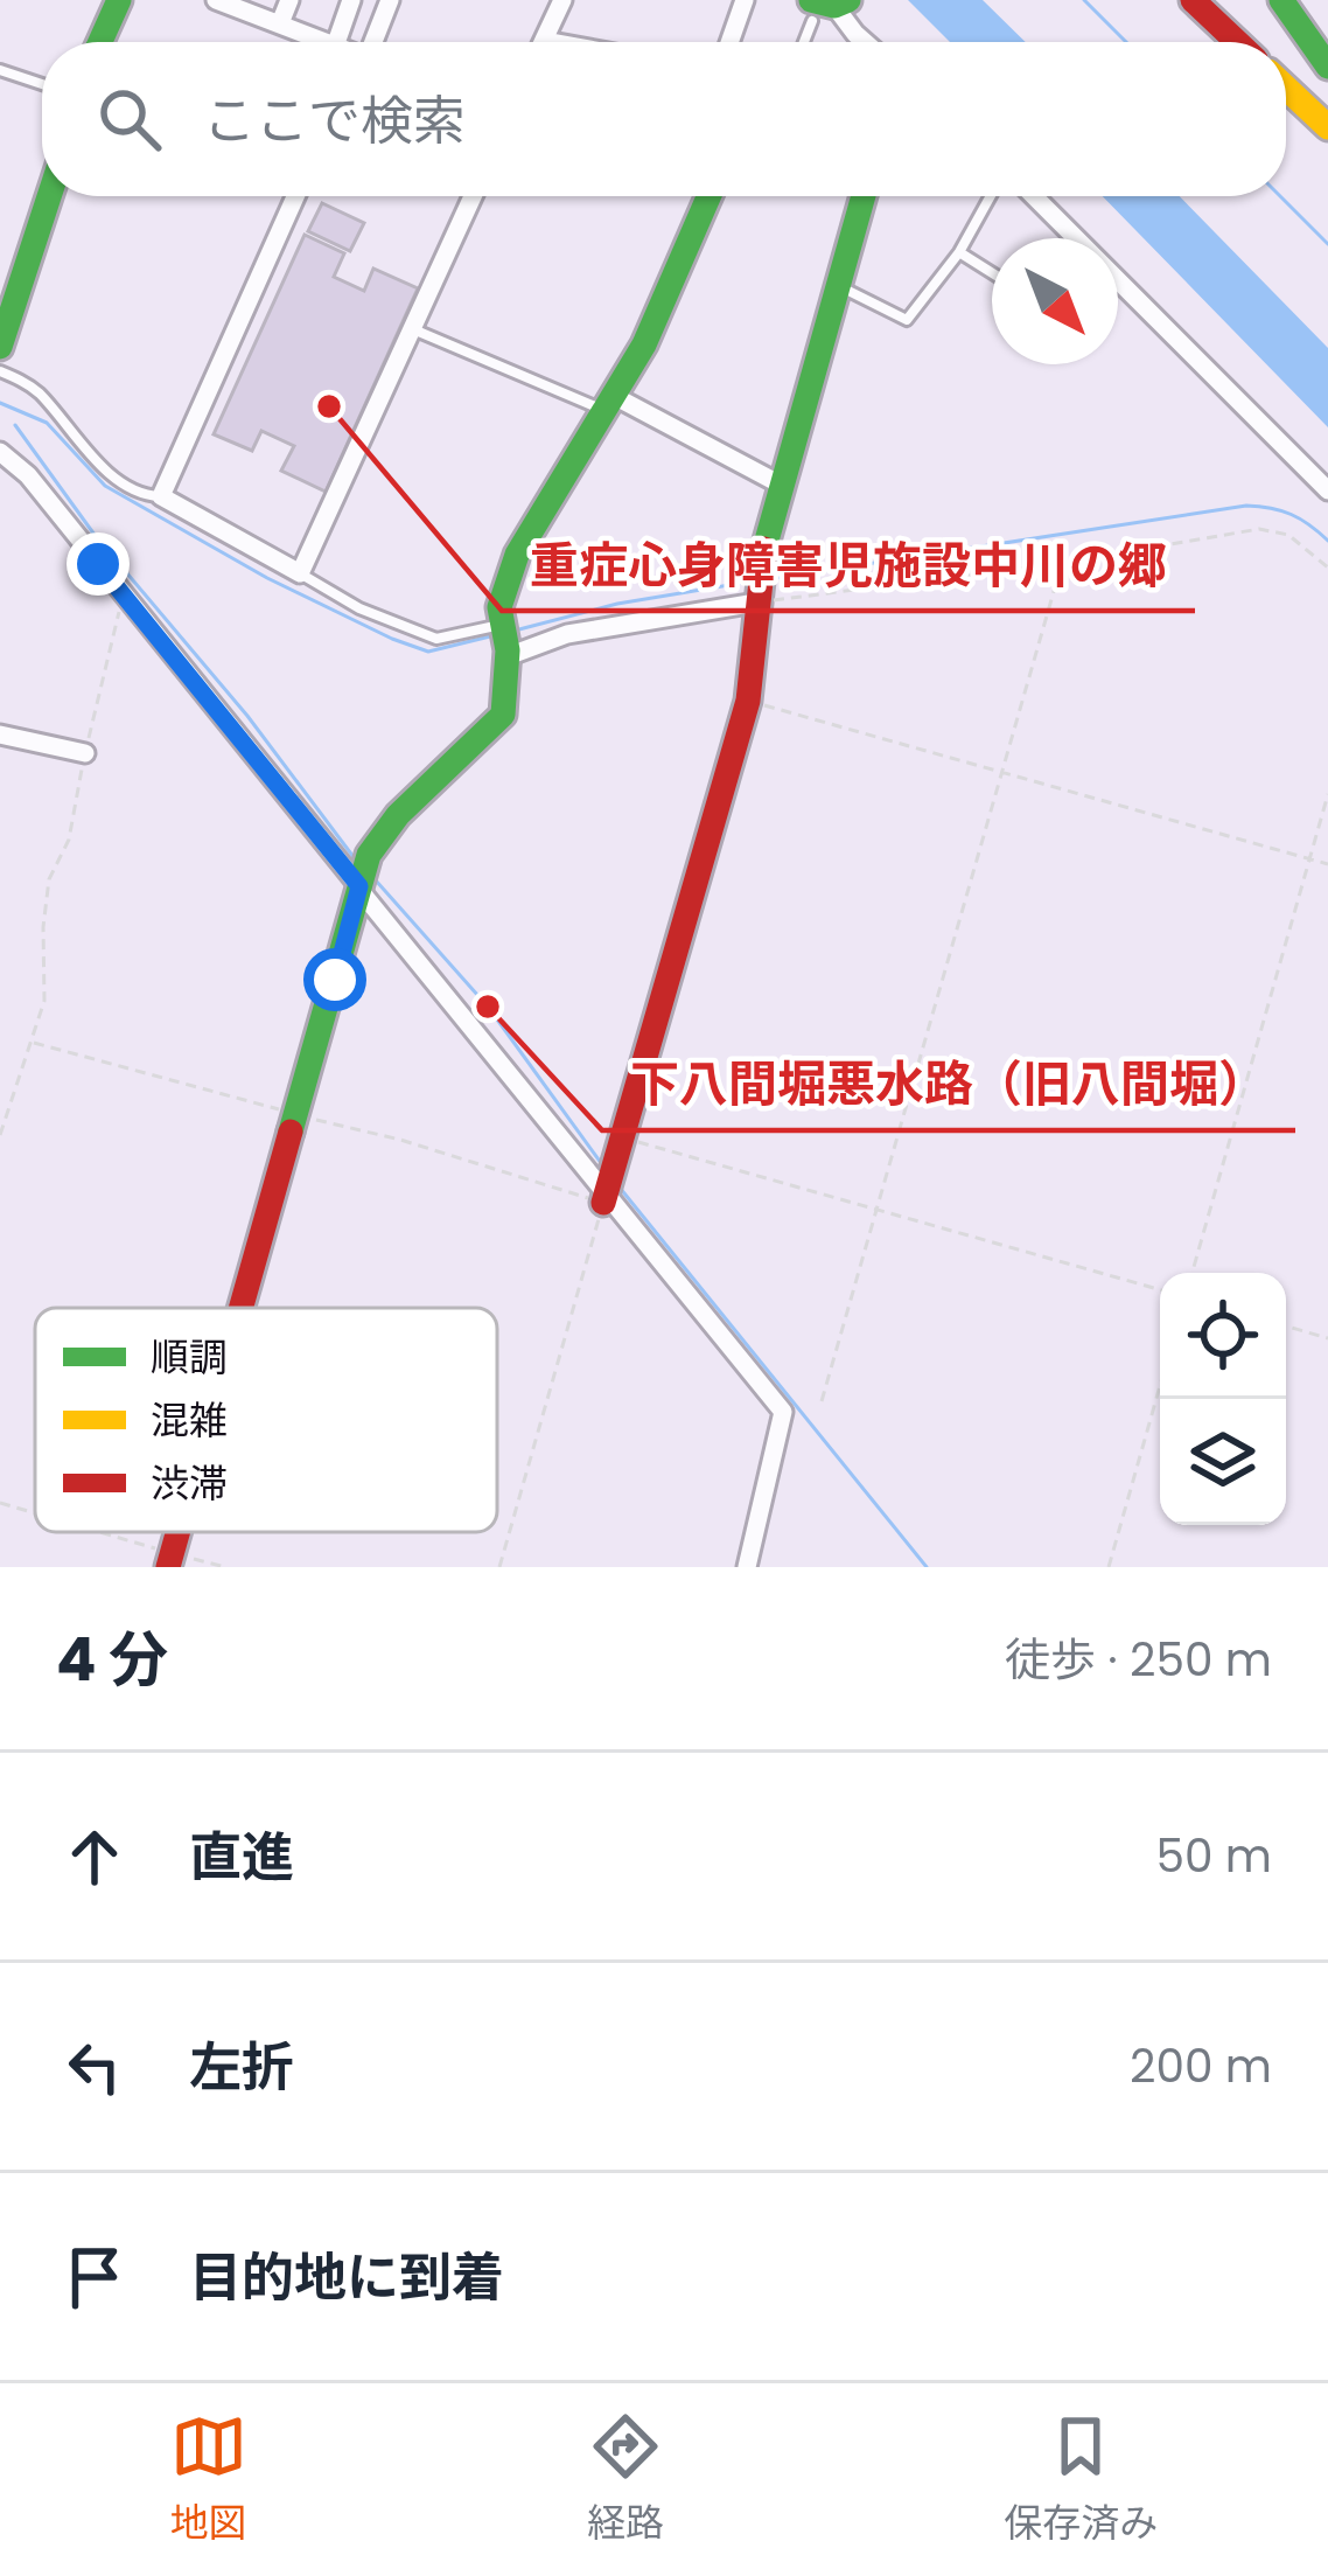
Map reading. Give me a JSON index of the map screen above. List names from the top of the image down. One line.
{"places":["重症心身障害児施設中川の郷","下八間堀悪水路（旧八間堀）"],"legend":["順調","混雑","渋滞"],"north":"bottom right","page":{"search":"ここで検索","heading":["4 分","徒歩 · 250 m"],"list":[["直進","50 m"],["左折","200 m"],"目的地に到着"],"nav":["地図","経路","保存済み"]}}
